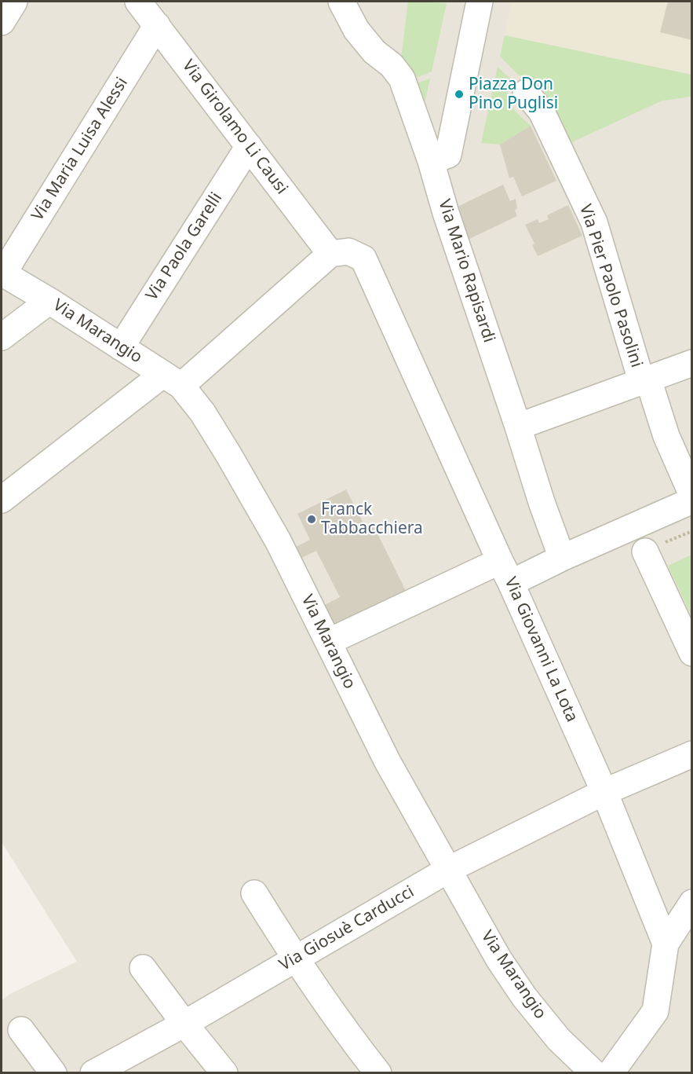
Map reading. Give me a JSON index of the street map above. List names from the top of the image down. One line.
{"streets":{"street":["Via Girolamo Li Causi","Via Maria Luisa Alessi","Via Paola Garelli","Via Mario Rapisardi","Via Pier Paolo Pasolini","Via Marangio","Via Giovanni La Lota","Via Giosuè Carducci"]},"crossings":[["Via Girolamo Li Causi","Via Maria Luisa Alessi"],["Via Girolamo Li Causi","Via Paola Garelli"],["Via Girolamo Li Causi","Via Giovanni La Lota"],["Via Maria Luisa Alessi","Via Marangio"],["Via Paola Garelli","Via Marangio"],["Via Marangio","Via Giosuè Carducci"],["Via Giovanni La Lota","Via Giosuè Carducci"]],"places":["Piazza Don Pino Puglisi","Franck Tabbacchiera"]}
